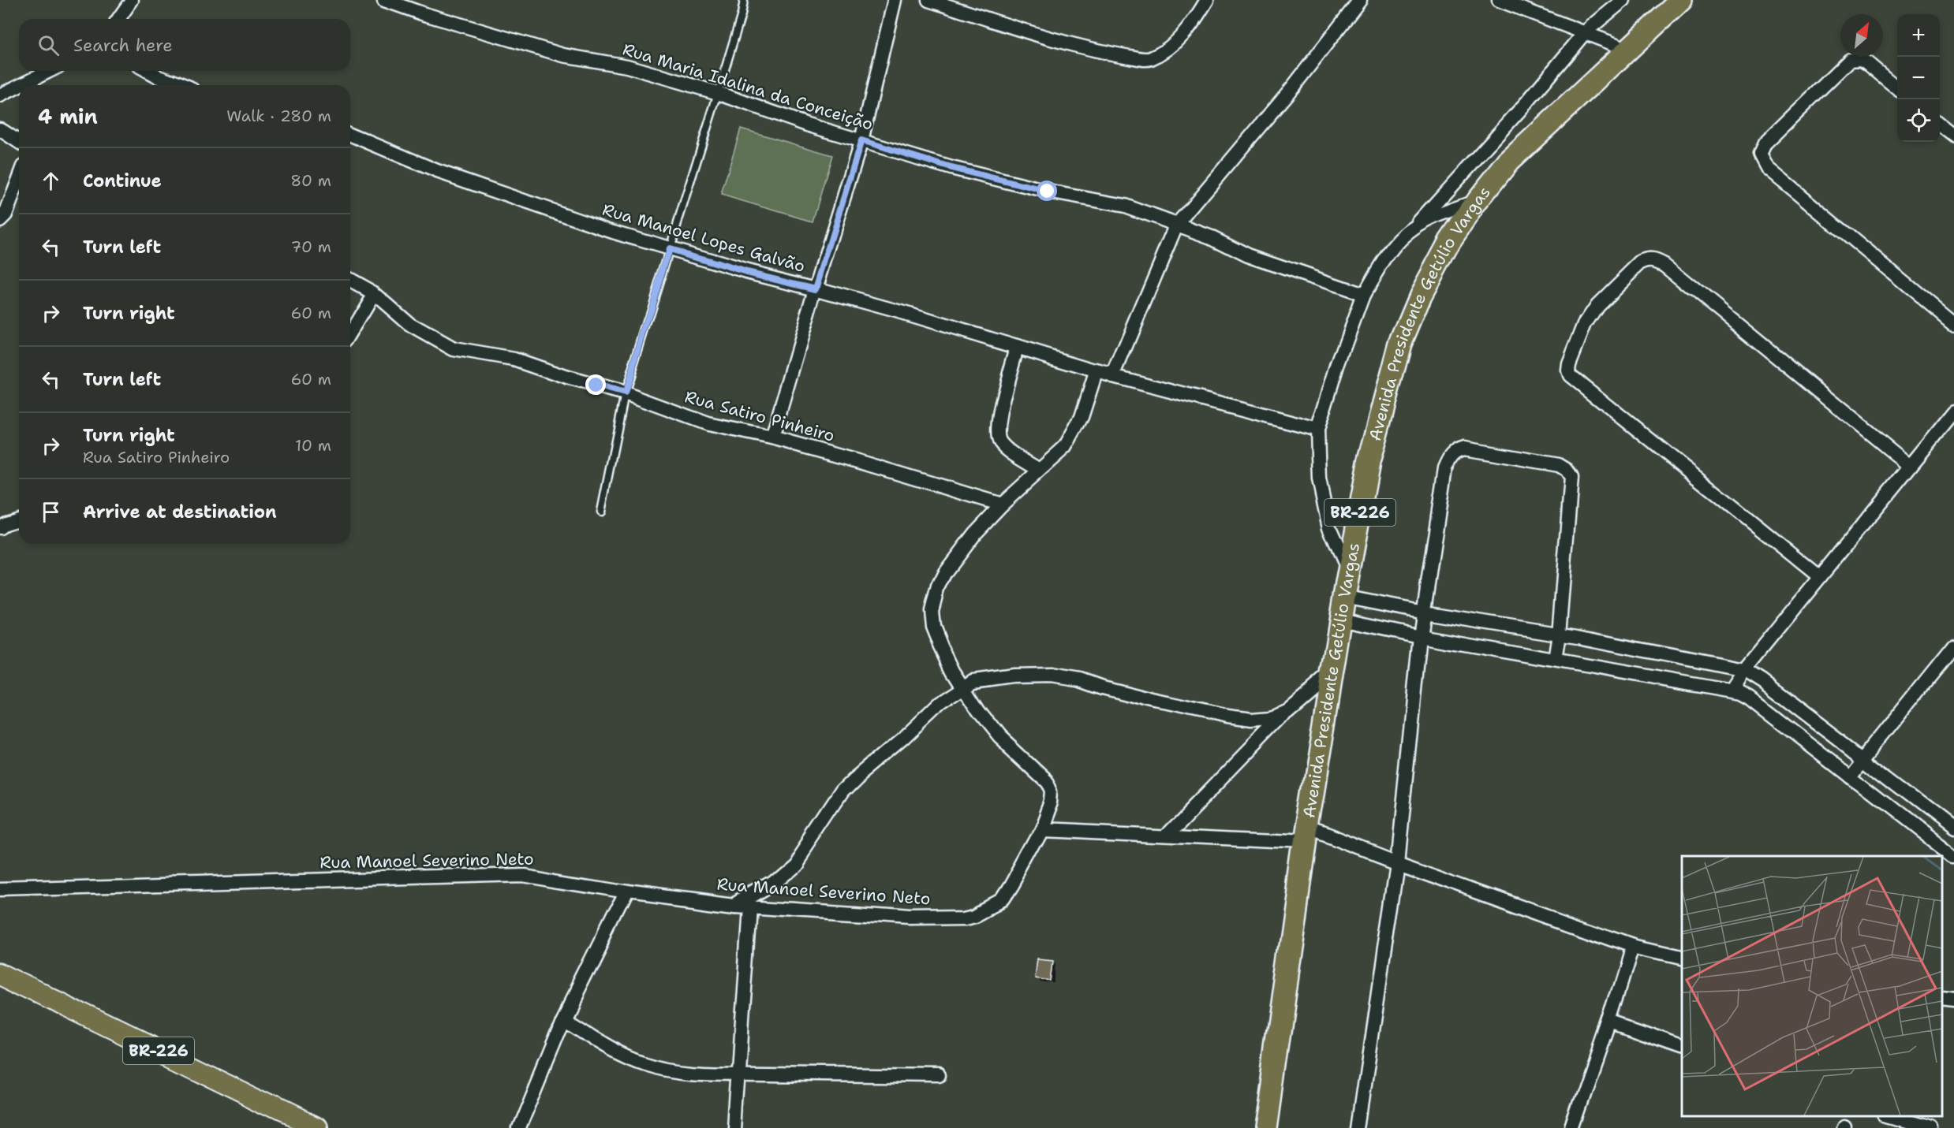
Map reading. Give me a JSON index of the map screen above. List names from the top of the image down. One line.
{"streets":{"highway":["Avenida Presidente Getúlio Vargas","BR-226"],"street":["Rua Maria Idalina da Conceição","Rua Manoel Lopes Galvão","Rua Satiro Pinheiro","Rua Manoel Severino Neto"]},"crossings":[["Rua Manoel Lopes Galvão","Rua Manoel Severino Neto"],["Rua Satiro Pinheiro","Rua Manoel Severino Neto"]],"north":"top right","page":{"map_buttons":["+","−"],"search":"Search here","heading":["4 min","Walk · 280 m"],"list":[["Continue","80 m"],["Turn left","70 m"],["Turn right","60 m"],["Turn left","60 m"],["Turn right","Rua Satiro Pinheiro","10 m"],"Arrive at destination"]}}
